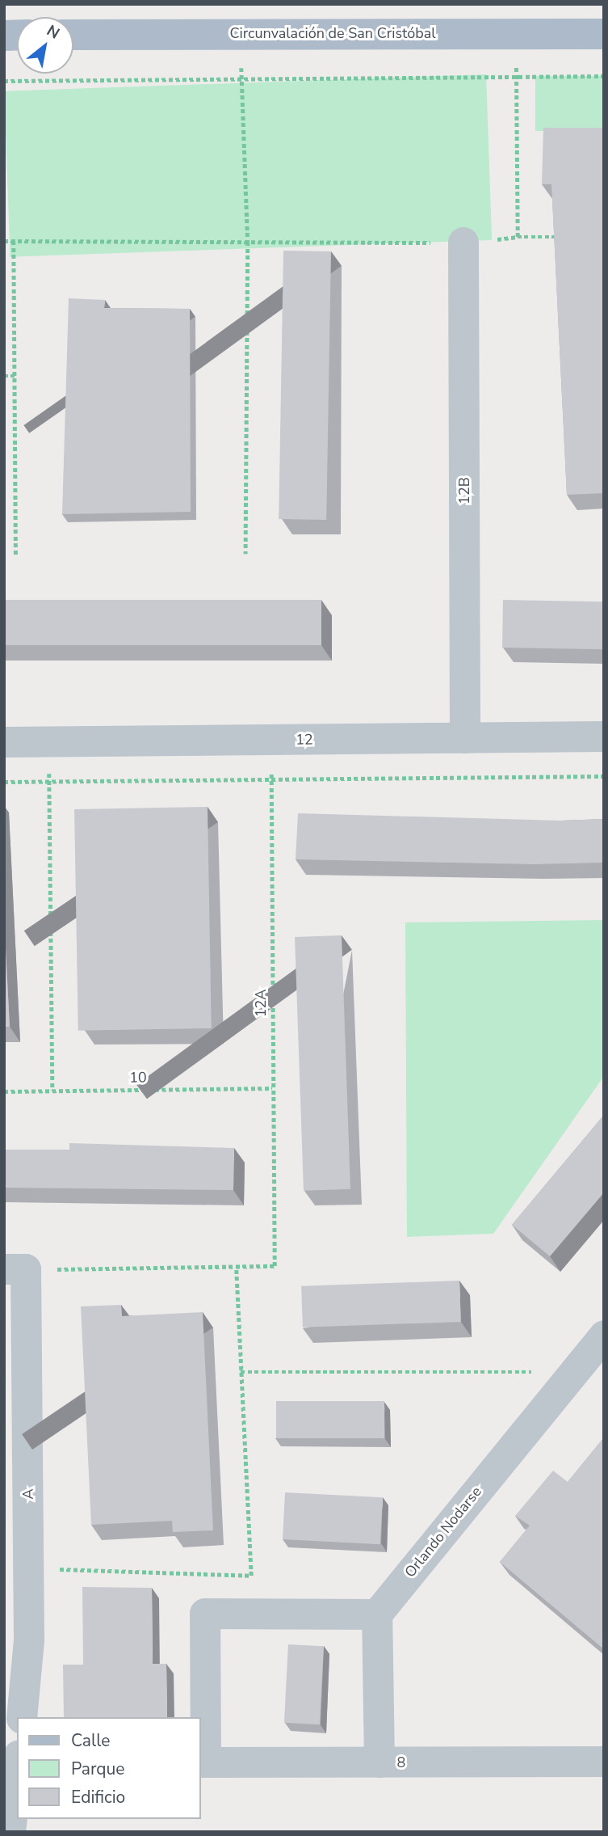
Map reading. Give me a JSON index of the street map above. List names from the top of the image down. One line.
{"streets":{"main road":["Circunvalación de San Cristóbal"],"street":["12B","12","A","Orlando Nodarse","8"],"path":["12A","10"]},"crossings":[["12B","12"],["12","12A"],["12A","10"]],"legend":["Calle","Parque","Edificio"],"north":"top right"}
